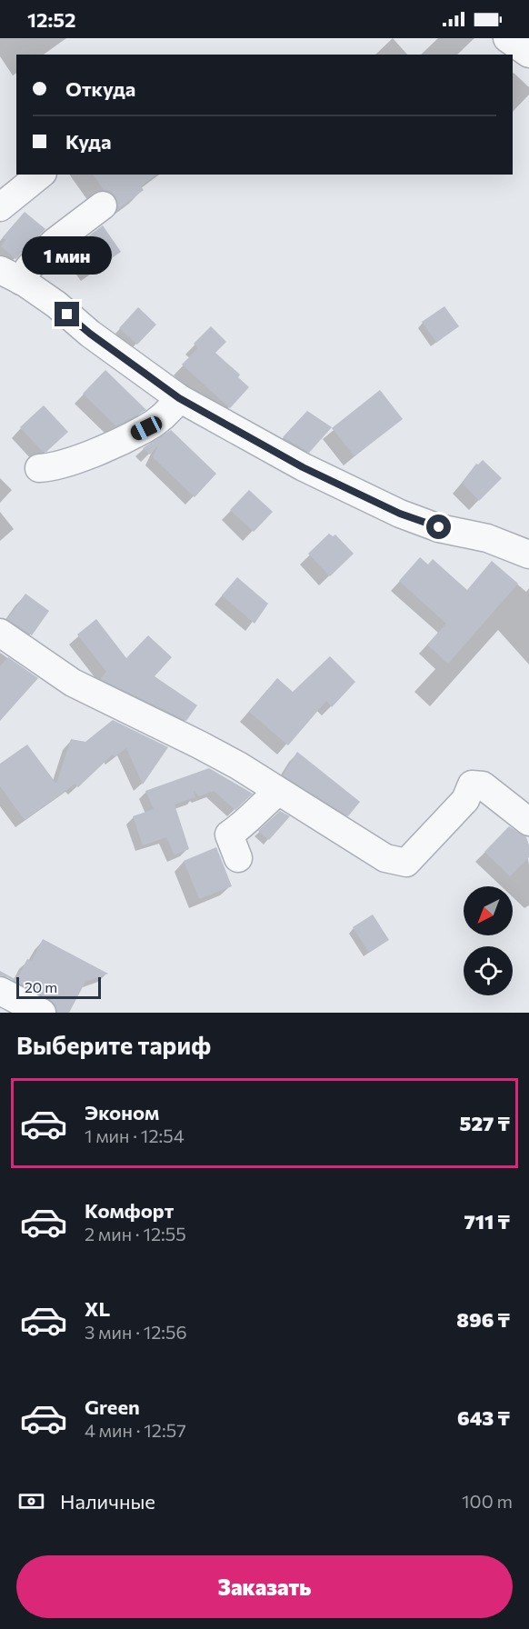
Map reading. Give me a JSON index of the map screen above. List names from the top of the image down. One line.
{"scale_bar":"20 m","north":"bottom left","page":{"status":"12:52","banner":["Откуда","Куда"],"bubble":"1 мин","scale":"20 m","heading":"Выберите тариф","list":[{"name":"Эконом","note":"1 мин · 12:54","value":"527 ₸"},{"name":"Комфорт","note":"2 мин · 12:55","value":"711 ₸"},{"name":"XL","note":"3 мин · 12:56","value":"896 ₸"},{"name":"Green","note":"4 мин · 12:57","value":"643 ₸"}],"pay":["Наличные","100 m"],"buttons":"Заказать"}}
